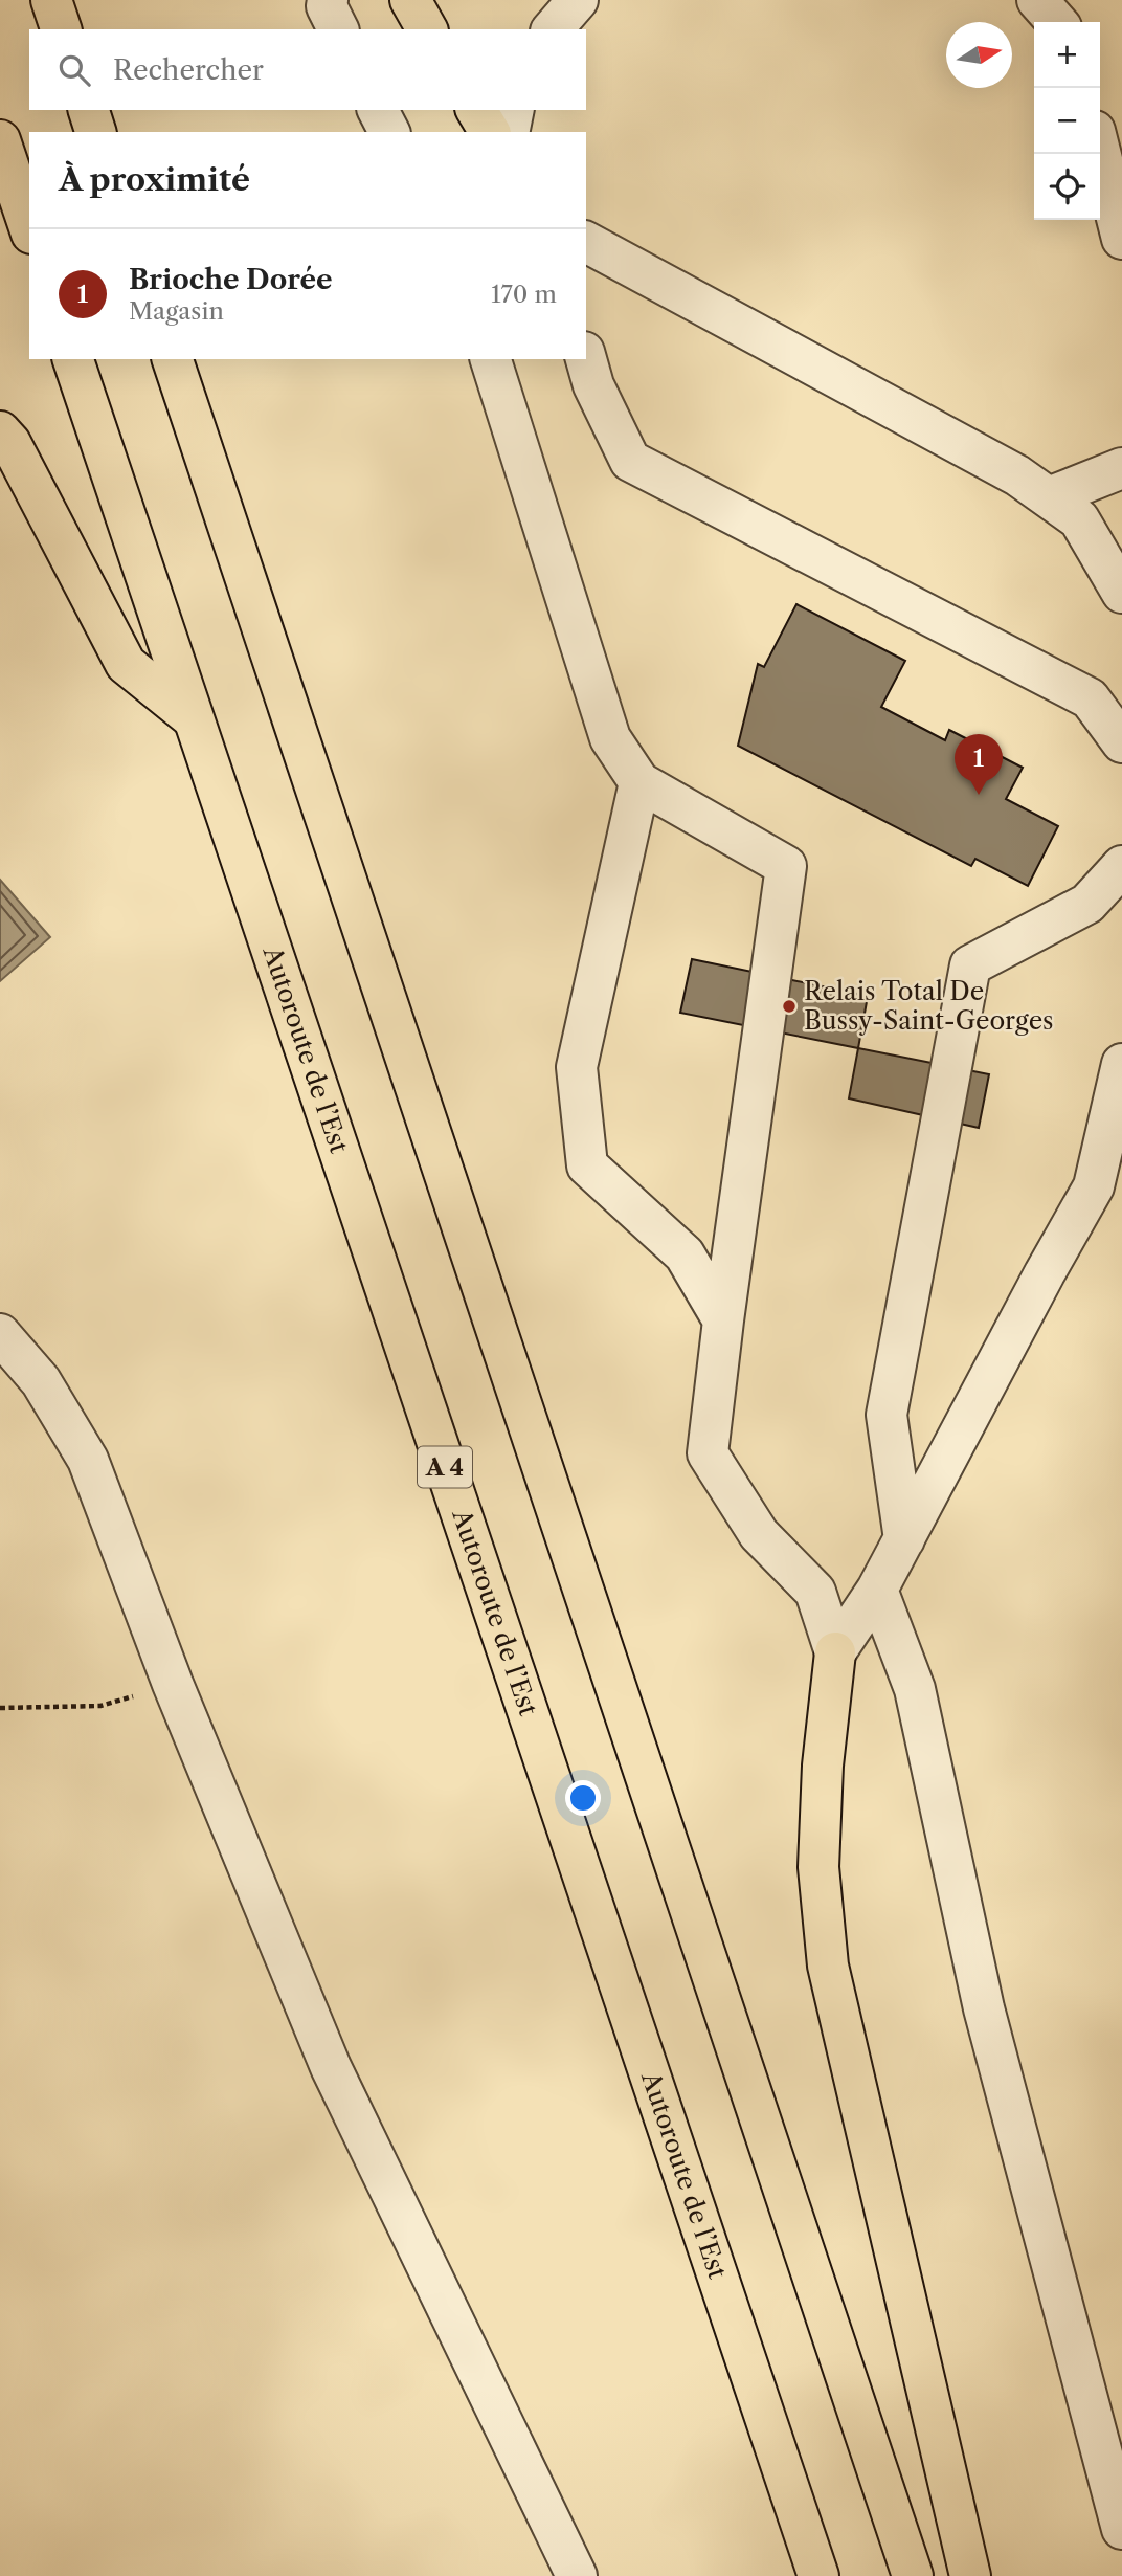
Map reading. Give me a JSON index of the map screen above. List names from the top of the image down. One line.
{"streets":{"highway":["Autoroute de l’Est","A 4"]},"places":["Relais Total De Bussy-Saint-Georges"],"north":"right","page":{"map_buttons":["+","−"],"search":"Rechercher","heading":"À proximité","list":[{"mark":"1","name":"Brioche Dorée","note":"Magasin","value":"170 m"}],"pins":"1"}}
